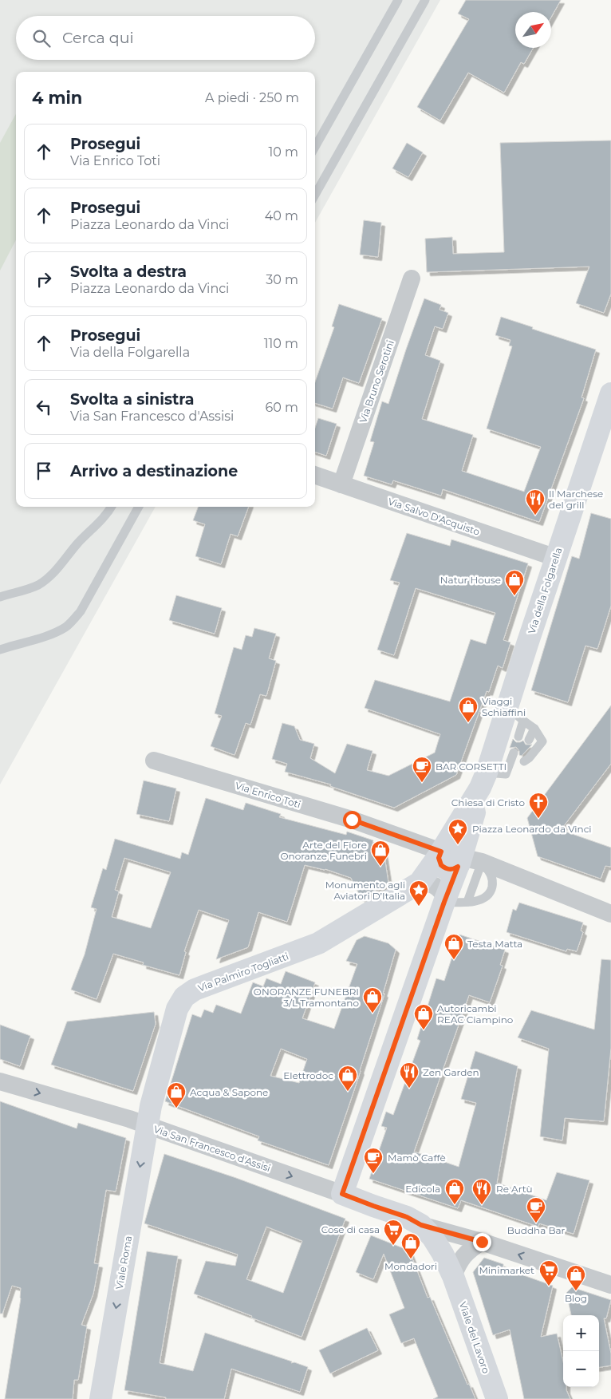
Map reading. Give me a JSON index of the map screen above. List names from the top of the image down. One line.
{"streets":{"street":["Via Bruno Serotini","Via Salvo D'Acquisto","Via della Folgarella","Via Enrico Toti","Via Palmiro Togliatti","Via San Francesco d'Assisi","Viale Roma","Viale del Lavoro"]},"crossings":[["Via Bruno Serotini","Via Salvo D'Acquisto"],["Via Salvo D'Acquisto","Via della Folgarella"],["Via Palmiro Togliatti","Via San Francesco d'Assisi"],["Via Palmiro Togliatti","Viale Roma"],["Via San Francesco d'Assisi","Viale Roma"],["Via San Francesco d'Assisi","Viale del Lavoro"]],"one_way":["Viale Roma"],"places":{"restaurant":["Il Marchese del grill","Zen Garden","Re Artù"],"shop":["Natur House","Viaggi Schiaffini","Arte del Fiore Onoranze Funebri","Testa Matta","ONORANZE FUNEBRI 3/L Tramontano","Autoricambi REAC Ciampino","Elettrodoc","Acqua & Sapone","Edicola","Mondadori","Blog"],"cafe":["BAR CORSETTI","Mamò Caffè","Buddha Bar"],"church":["Chiesa di Cristo"],"place":["Piazza Leonardo da Vinci","Monumento agli Aviatori D’Italia"],"supermarket":["Cose di casa","Minimarket"]},"north":"top right","page":{"search":"Cerca qui","heading":["4 min","A piedi · 250 m"],"list":[["Prosegui","Via Enrico Toti","10 m"],["Prosegui","Piazza Leonardo da Vinci","40 m"],["Svolta a destra","Piazza Leonardo da Vinci","30 m"],["Prosegui","Via della Folgarella","110 m"],["Svolta a sinistra","Via San Francesco d'Assisi","60 m"],"Arrivo a destinazione"],"map_buttons":["+","−"]}}
